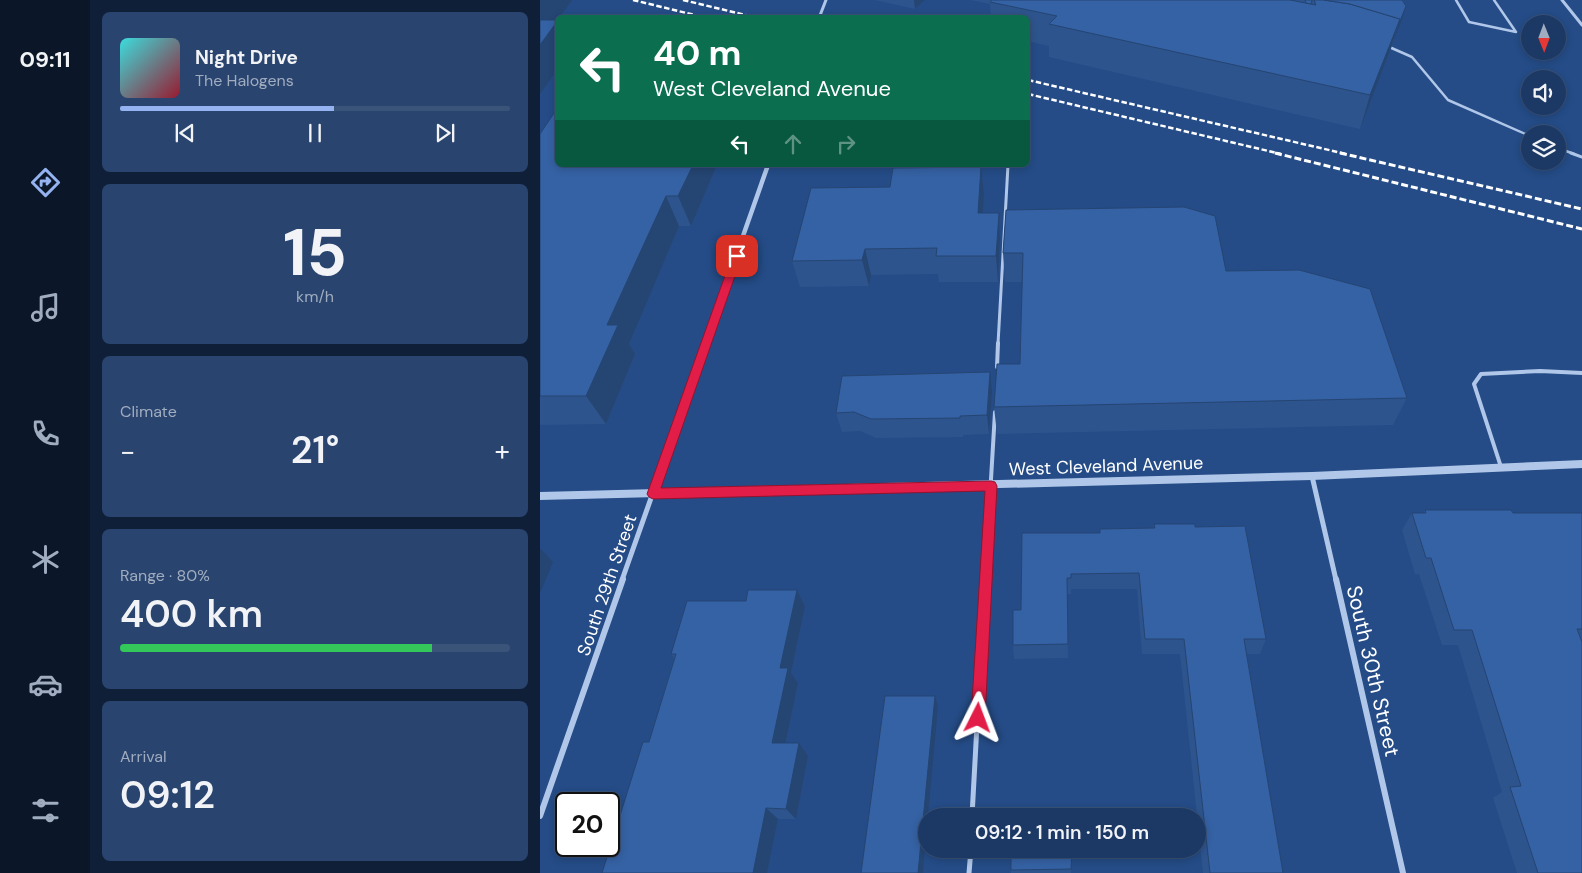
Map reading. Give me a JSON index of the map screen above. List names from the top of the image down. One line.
{"streets":{"street":["West Cleveland Avenue","South 29th Street","South 30th Street"]},"crossings":[["West Cleveland Avenue","South 29th Street"],["West Cleveland Avenue","South 30th Street"]],"north":"bottom","page":{"tabs":"09:11","turn":["40 m","West Cleveland Avenue"],"song":["Night Drive","The Halogens"],"tile":[["15","km/h"],"Climate",["Range · 80%","400 km"],["Arrival","09:12"]],"heat":["−","21°","+"],"limit":"20","trip":"09:12 · 1 min · 150 m"}}
